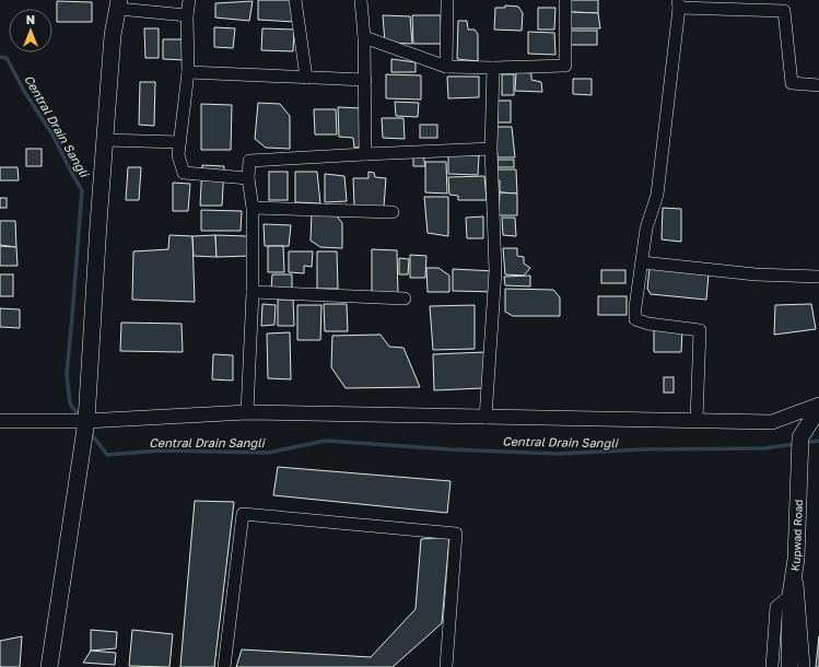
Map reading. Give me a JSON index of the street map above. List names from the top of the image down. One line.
{"streets":{"main road":["Kupwad Road"]},"water":["Central Drain Sangli"],"north":"top"}
